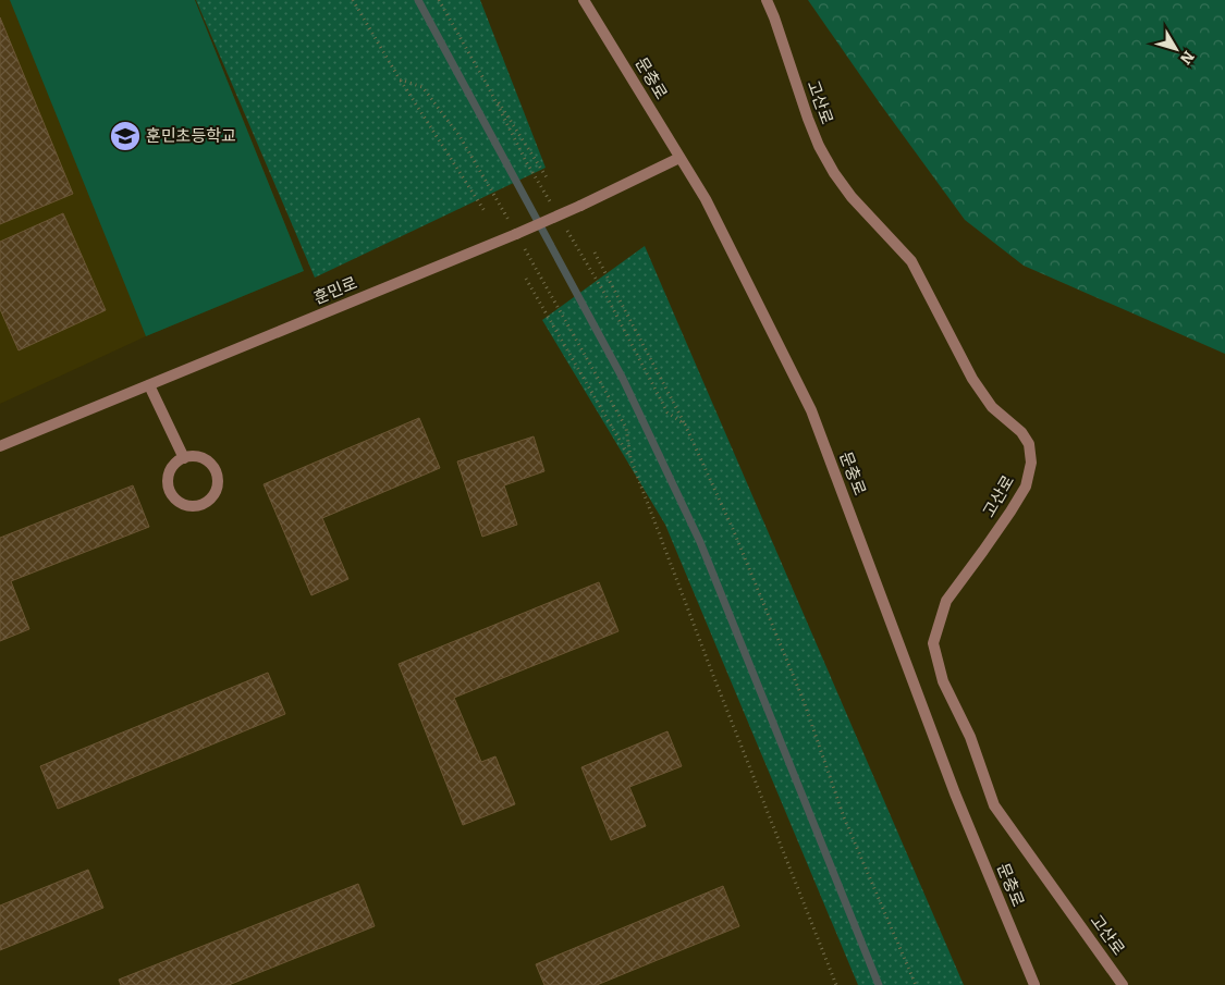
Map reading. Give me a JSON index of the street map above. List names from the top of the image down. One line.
{"streets":{"street":["문충로","고산로","훈민로"]},"crossings":[["문충로","훈민로"]],"places":{"school or university":["훈민초등학교"]},"north":"bottom right"}
